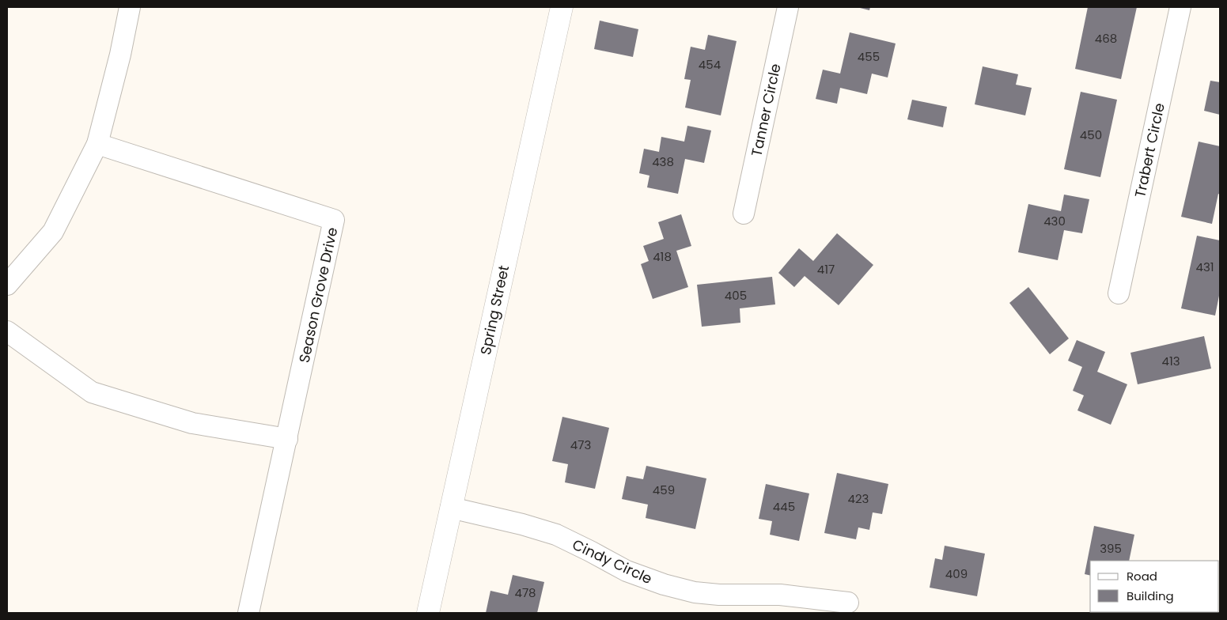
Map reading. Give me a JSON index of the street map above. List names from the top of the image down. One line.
{"streets":{"street":["Tanner Circle","Trabert Circle","Season Grove Drive","Spring Street","Cindy Circle"]},"crossings":[["Spring Street","Cindy Circle"]],"house_numbers":["468","455","454","450","438","430","418","431","417","405","413","473","459","423","445","395","409","478"],"legend":["Road","Building"]}
